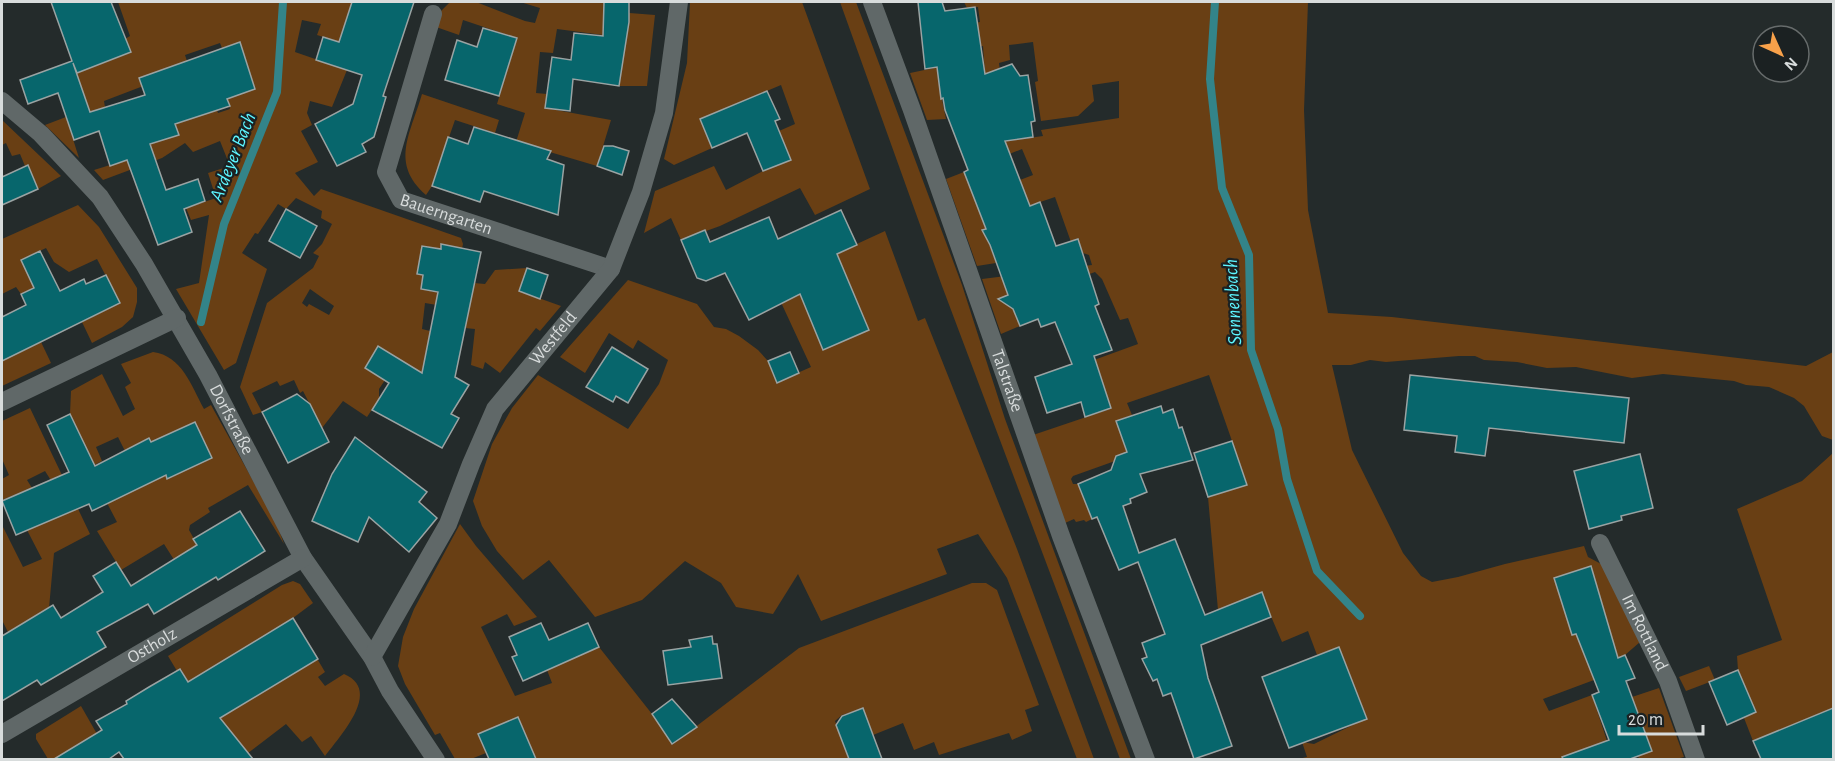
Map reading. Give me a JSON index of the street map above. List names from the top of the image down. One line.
{"streets":{"street":["Bauerngarten","Westfeld","Talstraße","Dorfstraße","Im Rottland","Ostholz"]},"crossings":[["Bauerngarten","Westfeld"],["Westfeld","Dorfstraße"],["Dorfstraße","Ostholz"]],"water":["Ardeyer Bach","Sonnenbach"],"scale_bar":"20 m","north":"bottom right"}
